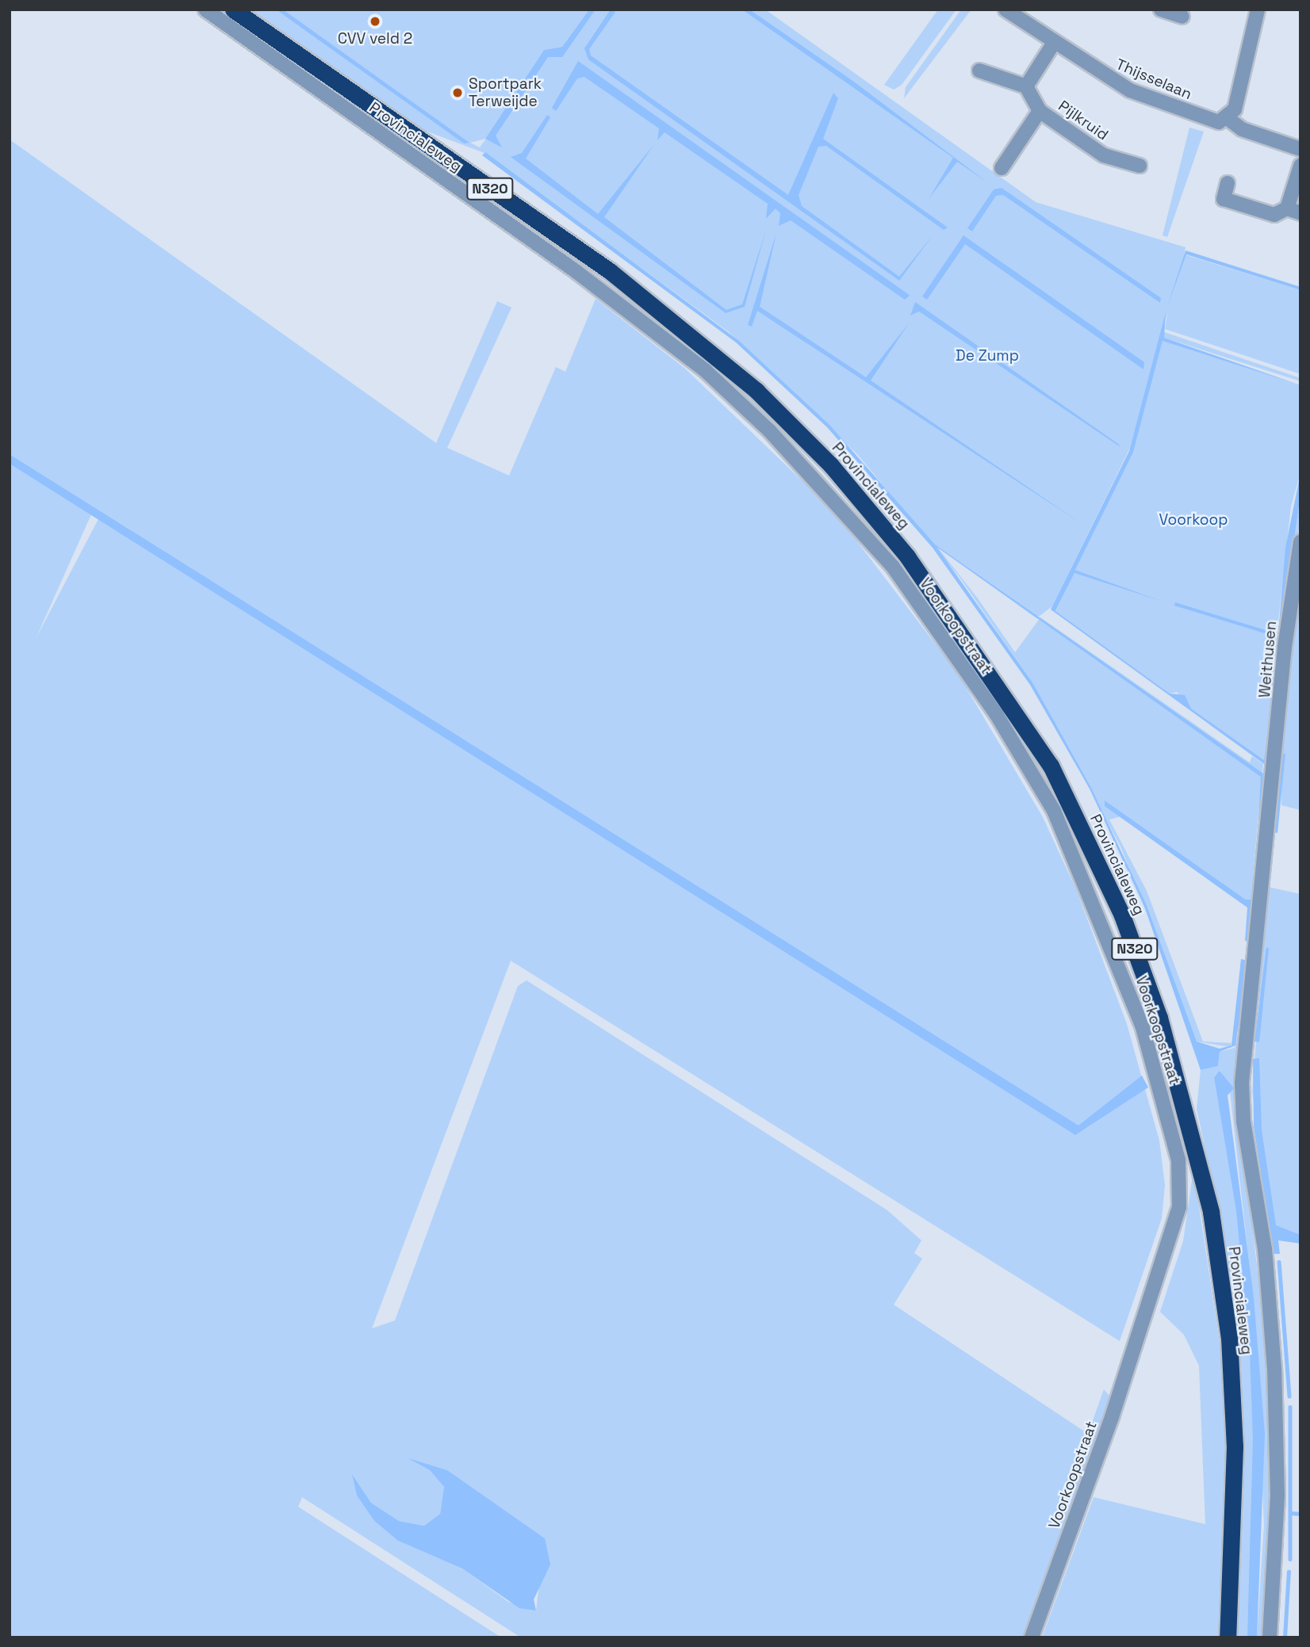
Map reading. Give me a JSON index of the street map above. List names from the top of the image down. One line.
{"streets":{"highway":["Provincialeweg","N320"],"street":["Thijsselaan","Pijlkruid","Voorkoopstraat","Weithusen"]},"crossings":[["Provincialeweg","Voorkoopstraat"]],"parks":["De Zump","Voorkoop"],"places":["CVV veld 2","Sportpark Terweijde"]}
